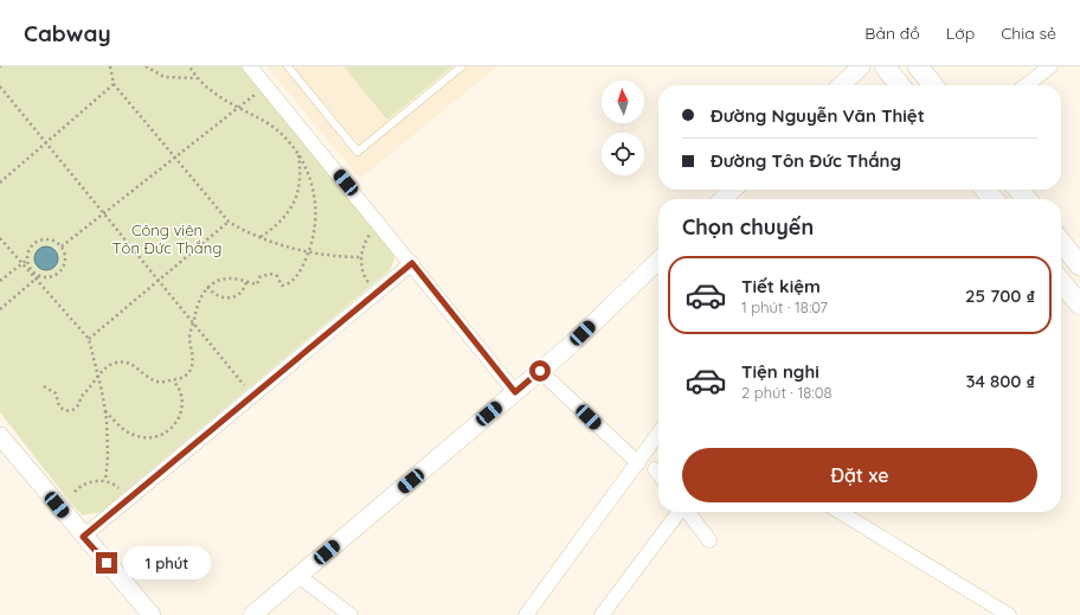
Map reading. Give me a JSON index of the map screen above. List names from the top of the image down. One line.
{"parks":["Công viên Tôn Đức Thắng"],"north":"top","page":{"header":"Cabway","nav":["Bản đồ","Lớp","Chia sẻ"],"banner":["Đường Nguyễn Văn Thiệt","Đường Tôn Đức Thắng"],"heading":"Chọn chuyến","list":[{"name":"Tiết kiệm","note":"1 phút · 18:07","value":"25 700 ₫"},{"name":"Tiện nghi","note":"2 phút · 18:08","value":"34 800 ₫"}],"buttons":"Đặt xe","bubble":"1 phút"}}
